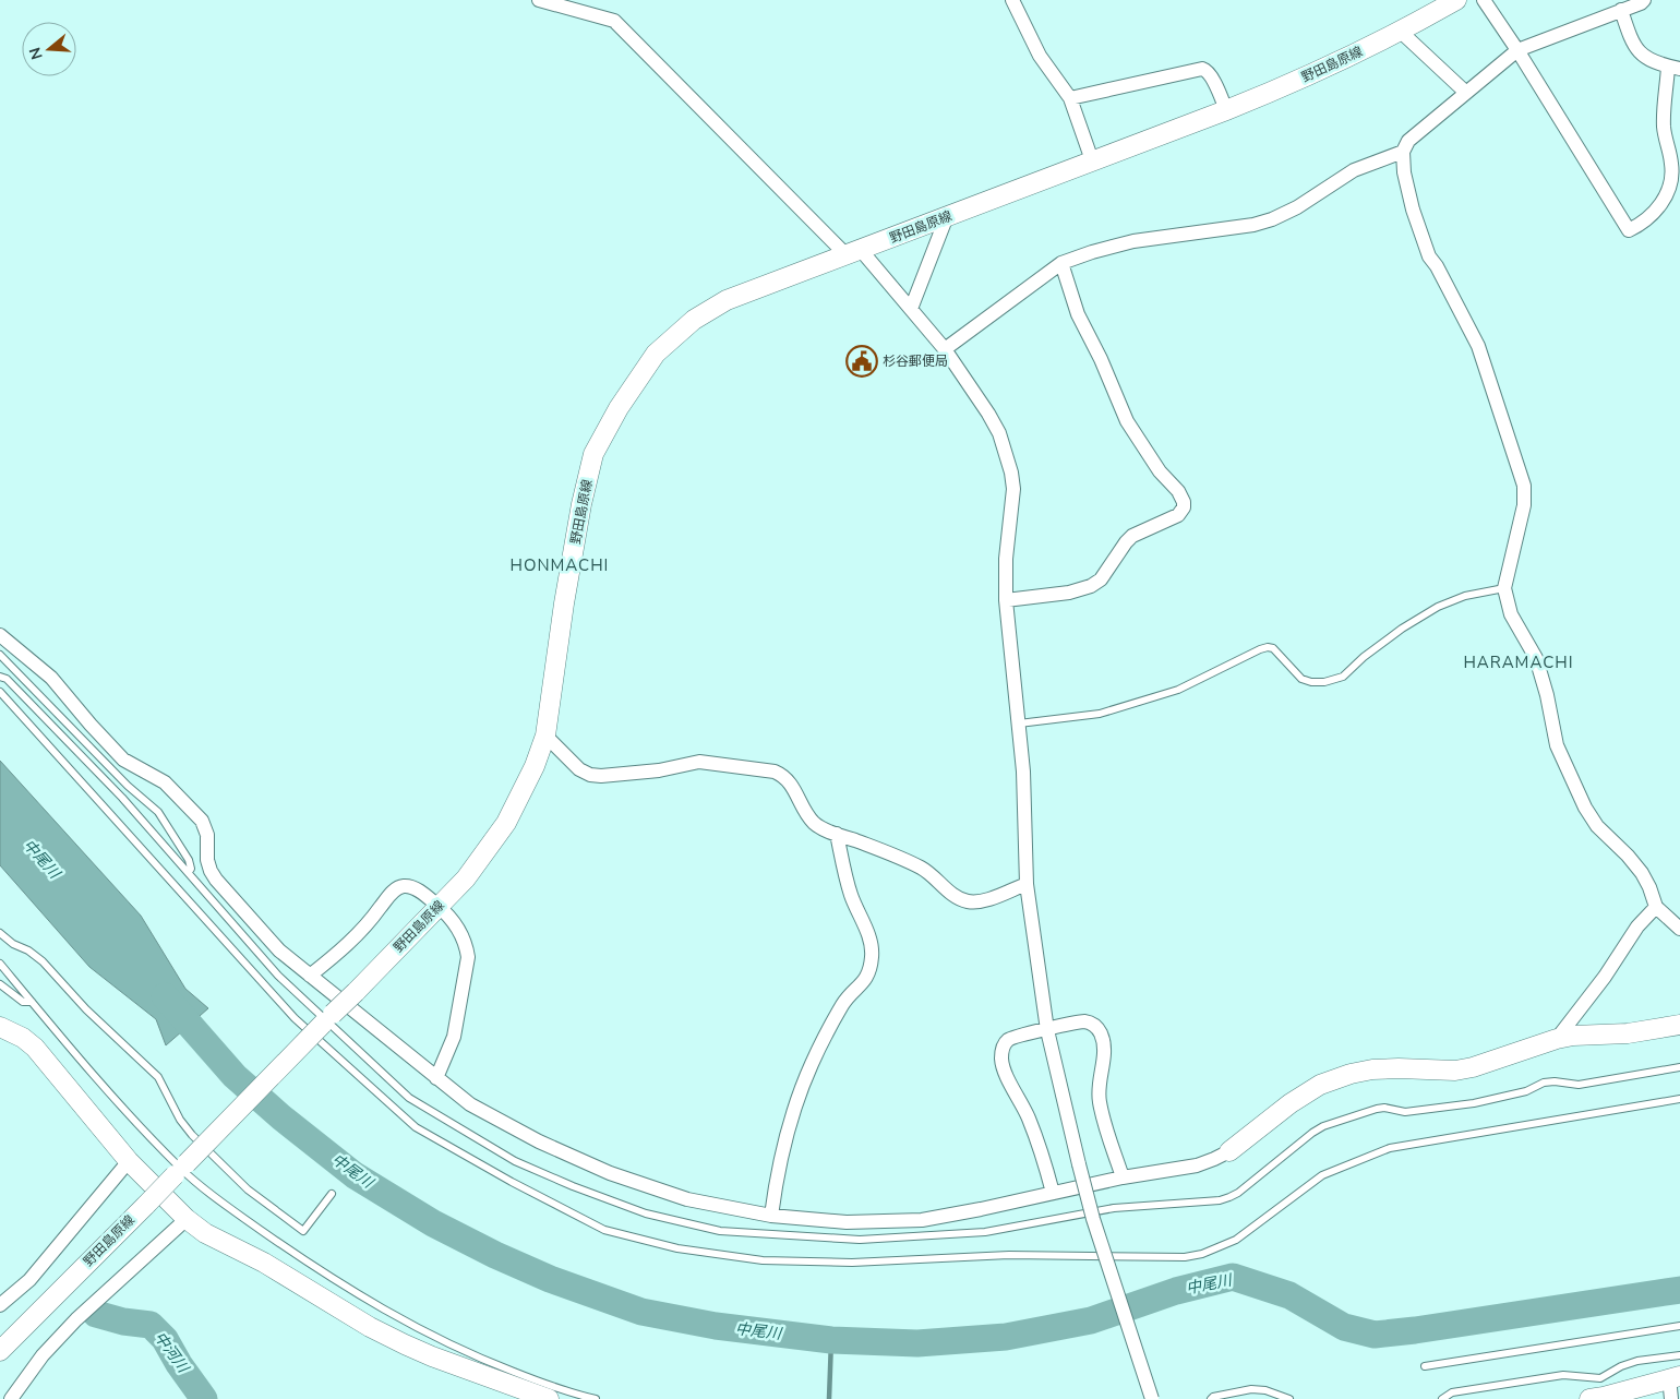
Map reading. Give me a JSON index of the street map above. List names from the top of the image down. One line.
{"streets":{"main road":["野田島原線"]},"districts":["HONMACHI","HARAMACHI"],"water":["中尾川","中河川"],"places":{"public building":["杉谷郵便局"]},"north":"left"}
